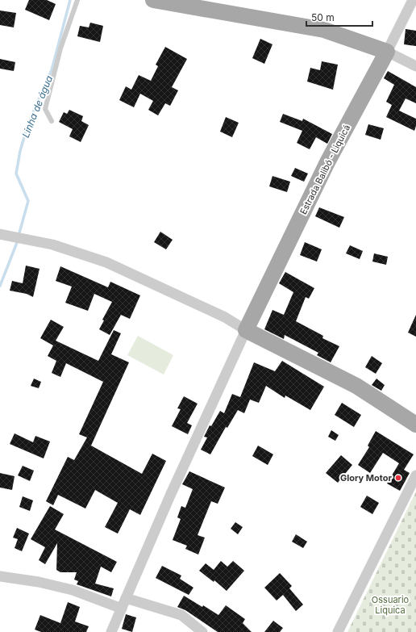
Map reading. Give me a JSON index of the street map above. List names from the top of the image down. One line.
{"streets":{"main road":["Estrada Balibó - Liquicá"]},"water":["Linha de água"],"parks":["Ossuario Liquica"],"places":["Glory Motor"],"scale_bar":"50 m"}
